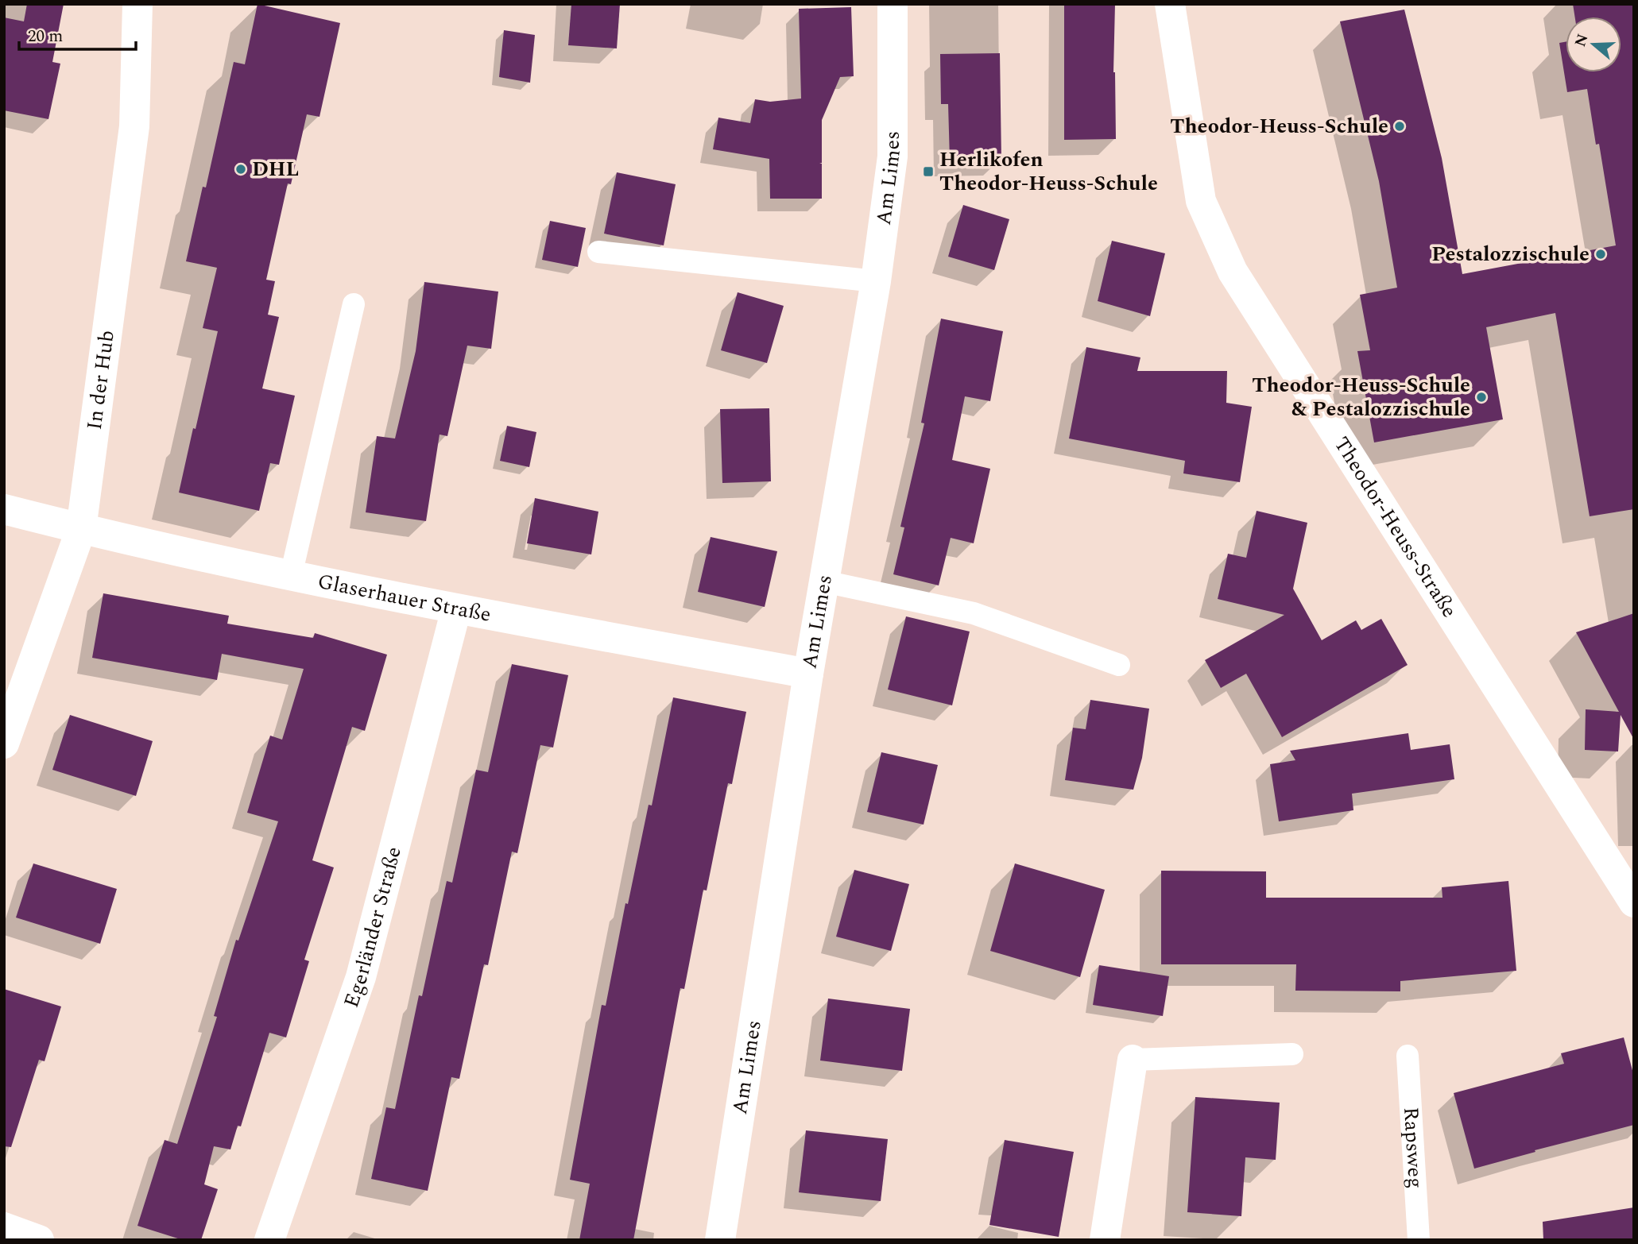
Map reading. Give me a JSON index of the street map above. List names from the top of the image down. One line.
{"streets":{"street":["Am Limes","In der Hub","Theodor-Heuss-Straße","Glaserhauer Straße","Egerländer Straße"],"lane":["Rapsweg"]},"crossings":[["Am Limes","Glaserhauer Straße"],["In der Hub","Glaserhauer Straße"],["Glaserhauer Straße","Egerländer Straße"]],"places":{"other":["Theodor-Heuss-Schule","DHL","Pestalozzischule","Theodor-Heuss-Schule & Pestalozzischule"],"transit":["Herlikofen Theodor-Heuss-Schule"]},"scale_bar":"20 m","north":"left"}
